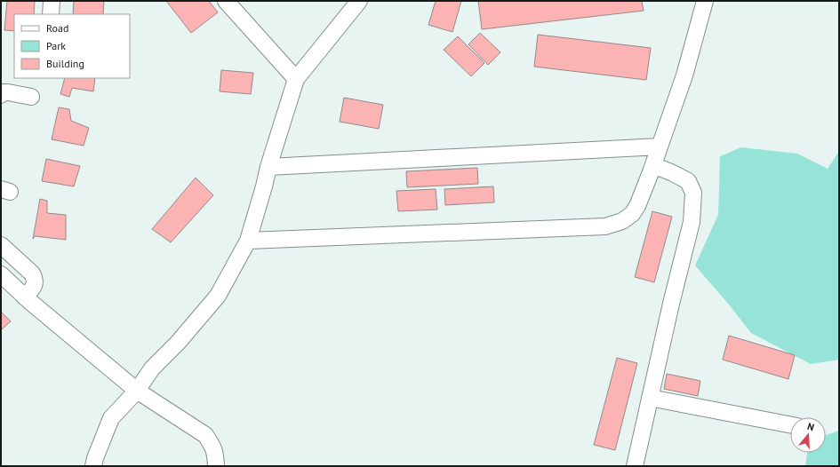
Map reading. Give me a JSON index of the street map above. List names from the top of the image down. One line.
{"legend":["Road","Park","Building"],"north":"top"}
